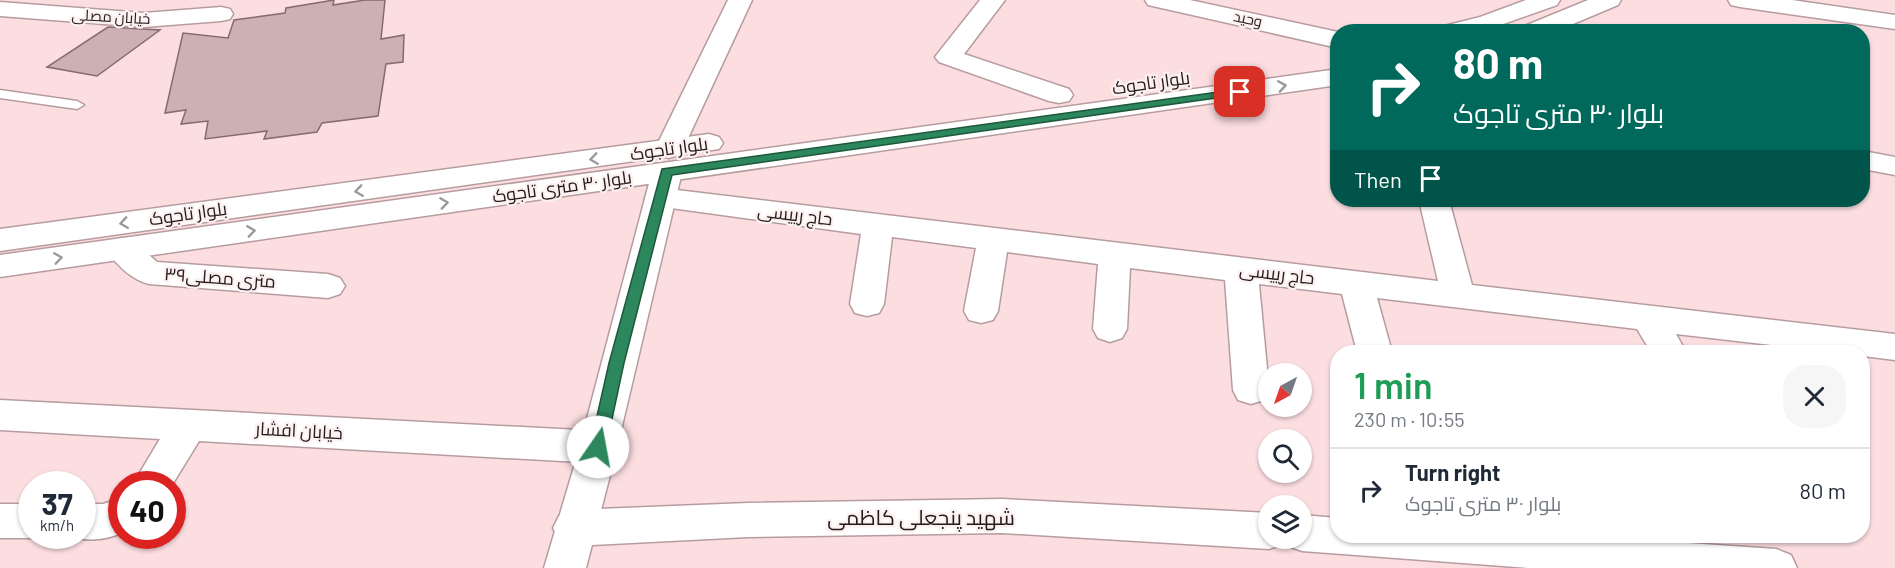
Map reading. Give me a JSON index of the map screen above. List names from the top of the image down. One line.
{"streets":{"street":["خیابان مصلی","وحید","بلوار تاجوک","بلوار ۳۰ متری تاجوک","حاج رییسی","۳۹متری مصلی","خیابان افشار","شهید پنجعلی کاظمی"]},"crossings":[["بلوار تاجوک","بلوار ۳۰ متری تاجوک"],["بلوار تاجوک","حاج رییسی"],["بلوار ۳۰ متری تاجوک","حاج رییسی"],["بلوار ۳۰ متری تاجوک","۳۹متری مصلی"]],"one_way":["بلوار تاجوک","بلوار ۳۰ متری تاجوک"],"north":"bottom left","page":{"turn":["80 m","بلوار ۳۰ متری تاجوک"],"then":"Then","heading":["1 min","230 m · 10:55"],"list":[{"name":"Turn right","note":"بلوار ۳۰ متری تاجوک","value":"80 m"}],"speed":"37 km/h","limit":"40"}}
